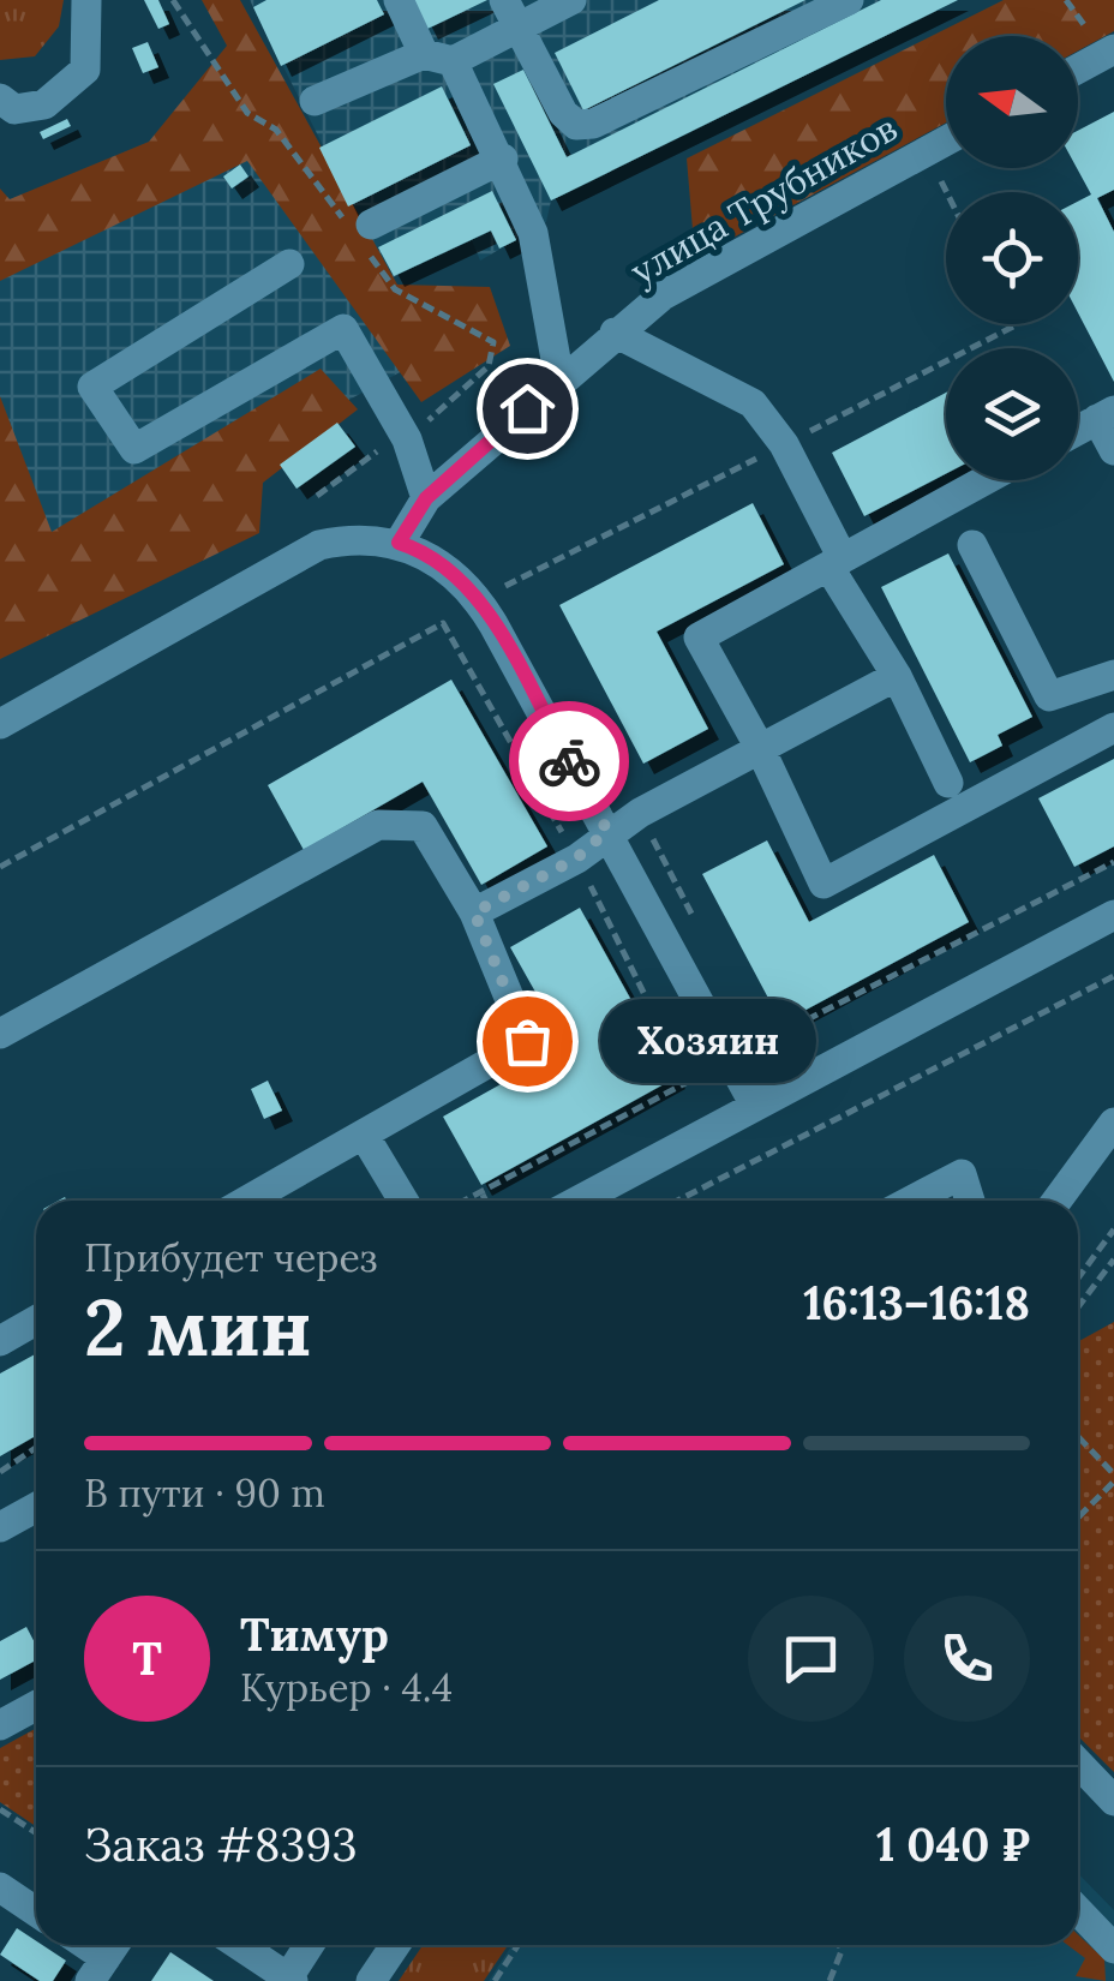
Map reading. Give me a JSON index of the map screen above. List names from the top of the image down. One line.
{"streets":{"street":["улица Трубников"]},"places":["Хозяин"],"north":"left","page":{"bubble":"Хозяин","heading":["2 мин","Прибудет через","16:13–16:18"],"panel":["Тимур","Курьер · 4.4","Заказ #8393","1 040 ₽"],"bar":"В пути · 90 m","round":"Т"}}
